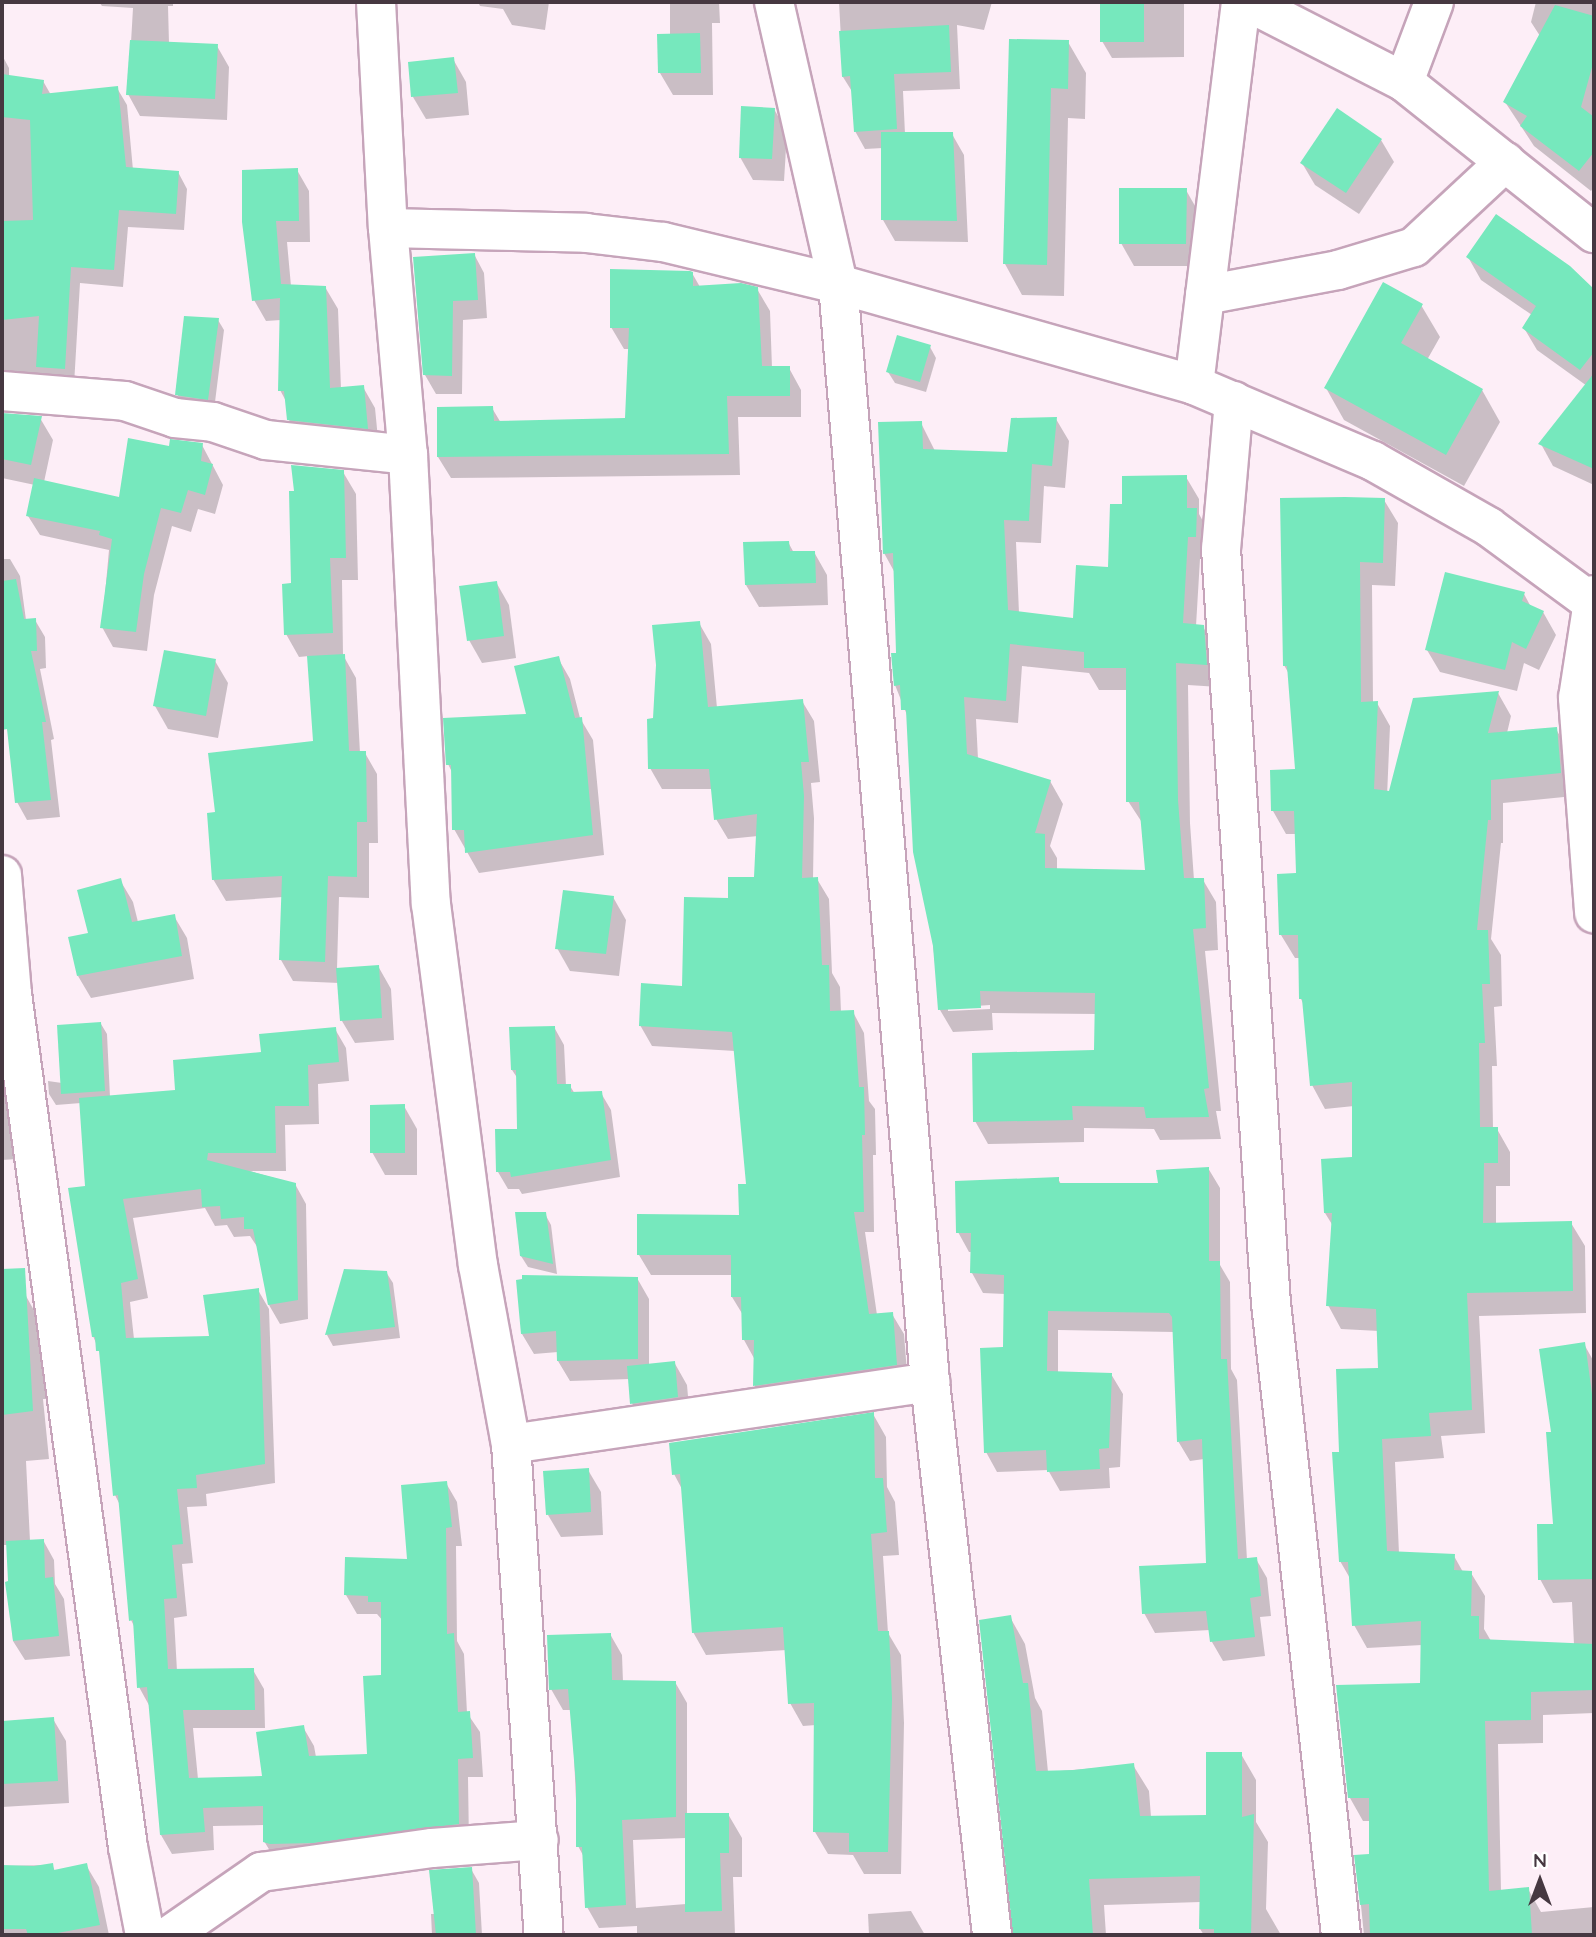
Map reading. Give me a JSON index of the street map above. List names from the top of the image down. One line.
{"north":"top"}
